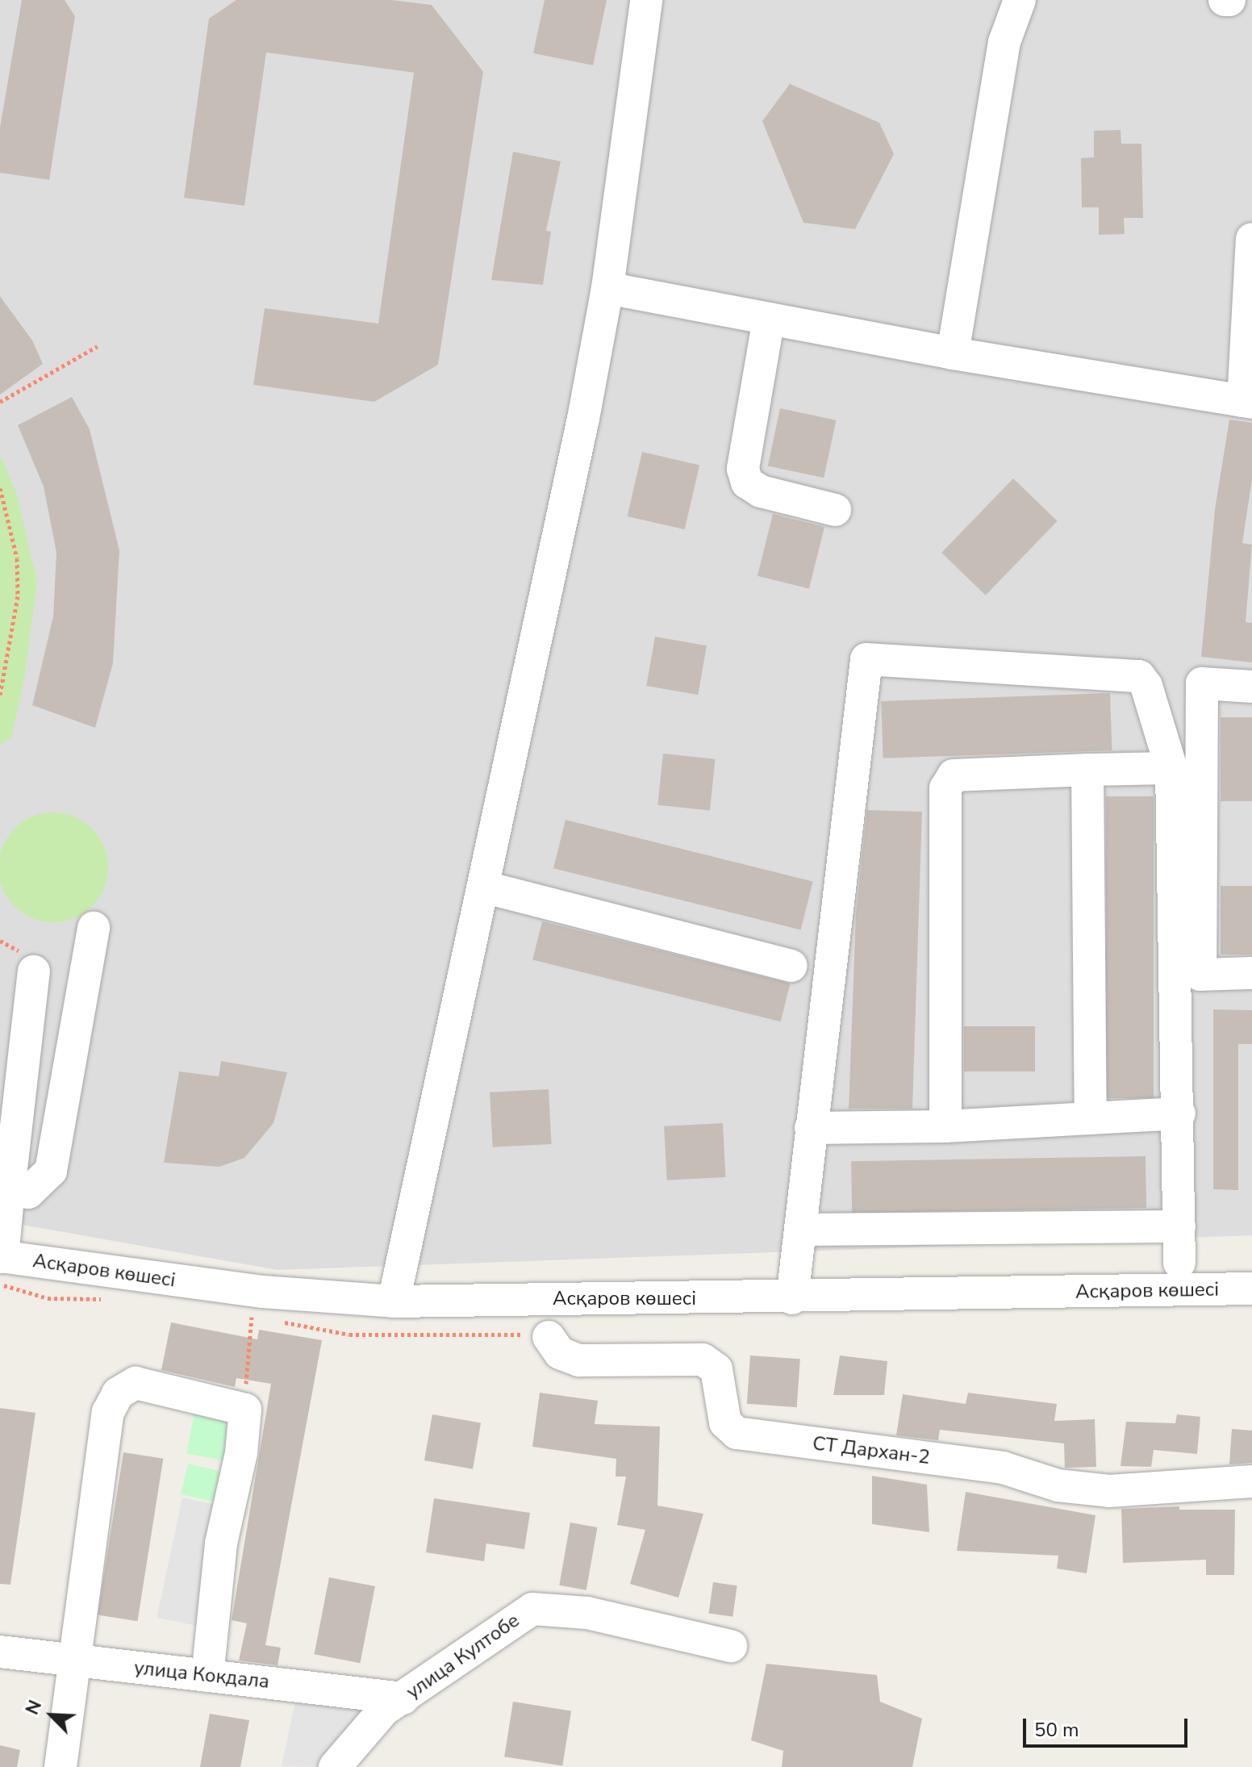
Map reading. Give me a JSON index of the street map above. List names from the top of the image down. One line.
{"streets":{"street":["Асқаров көшесі","СТ Дархан-2","улица Култобе","улица Кокдала"]},"crossings":[["улица Култобе","улица Кокдала"]],"scale_bar":"50 m","north":"top left"}
